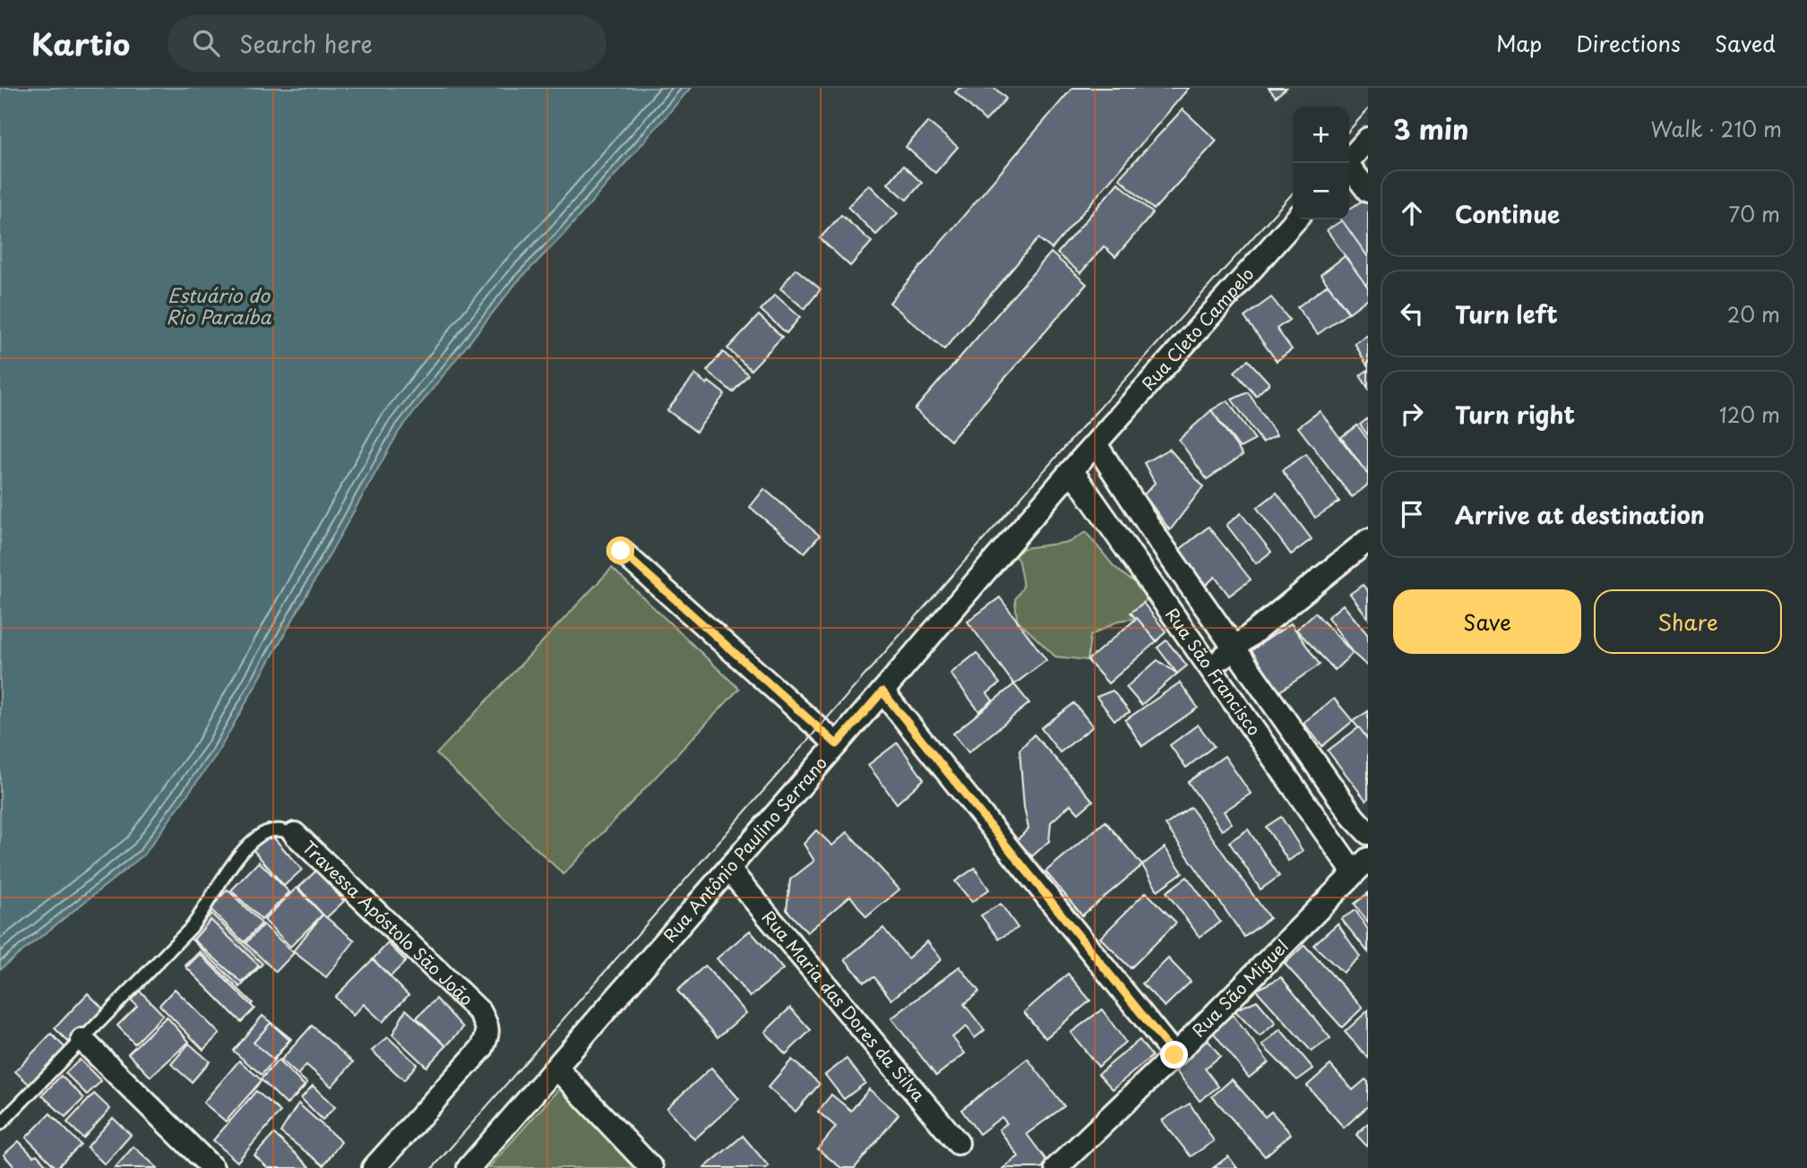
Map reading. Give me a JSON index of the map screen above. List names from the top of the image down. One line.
{"streets":{"street":["Rua Cleto Campelo","Rua São Francisco","Rua Antônio Paulino Serrano","Travessa Apóstolo São João","Rua São Miguel","Rua Maria das Dores da Silva"]},"crossings":[["Rua Cleto Campelo","Rua São Francisco"],["Rua Cleto Campelo","Rua Antônio Paulino Serrano"],["Rua São Francisco","Rua Antônio Paulino Serrano"],["Rua São Francisco","Rua São Miguel"],["Rua Antônio Paulino Serrano","Rua Maria das Dores da Silva"]],"water":["Estuário do Rio Paraíba"],"page":{"header":"Kartio","search":"Search here","nav":["Map","Directions","Saved"],"heading":["3 min","Walk · 210 m"],"map_buttons":["+","−"],"list":[["Continue","70 m"],["Turn left","20 m"],["Turn right","120 m"],"Arrive at destination"],"buttons":["Save","Share"]}}
